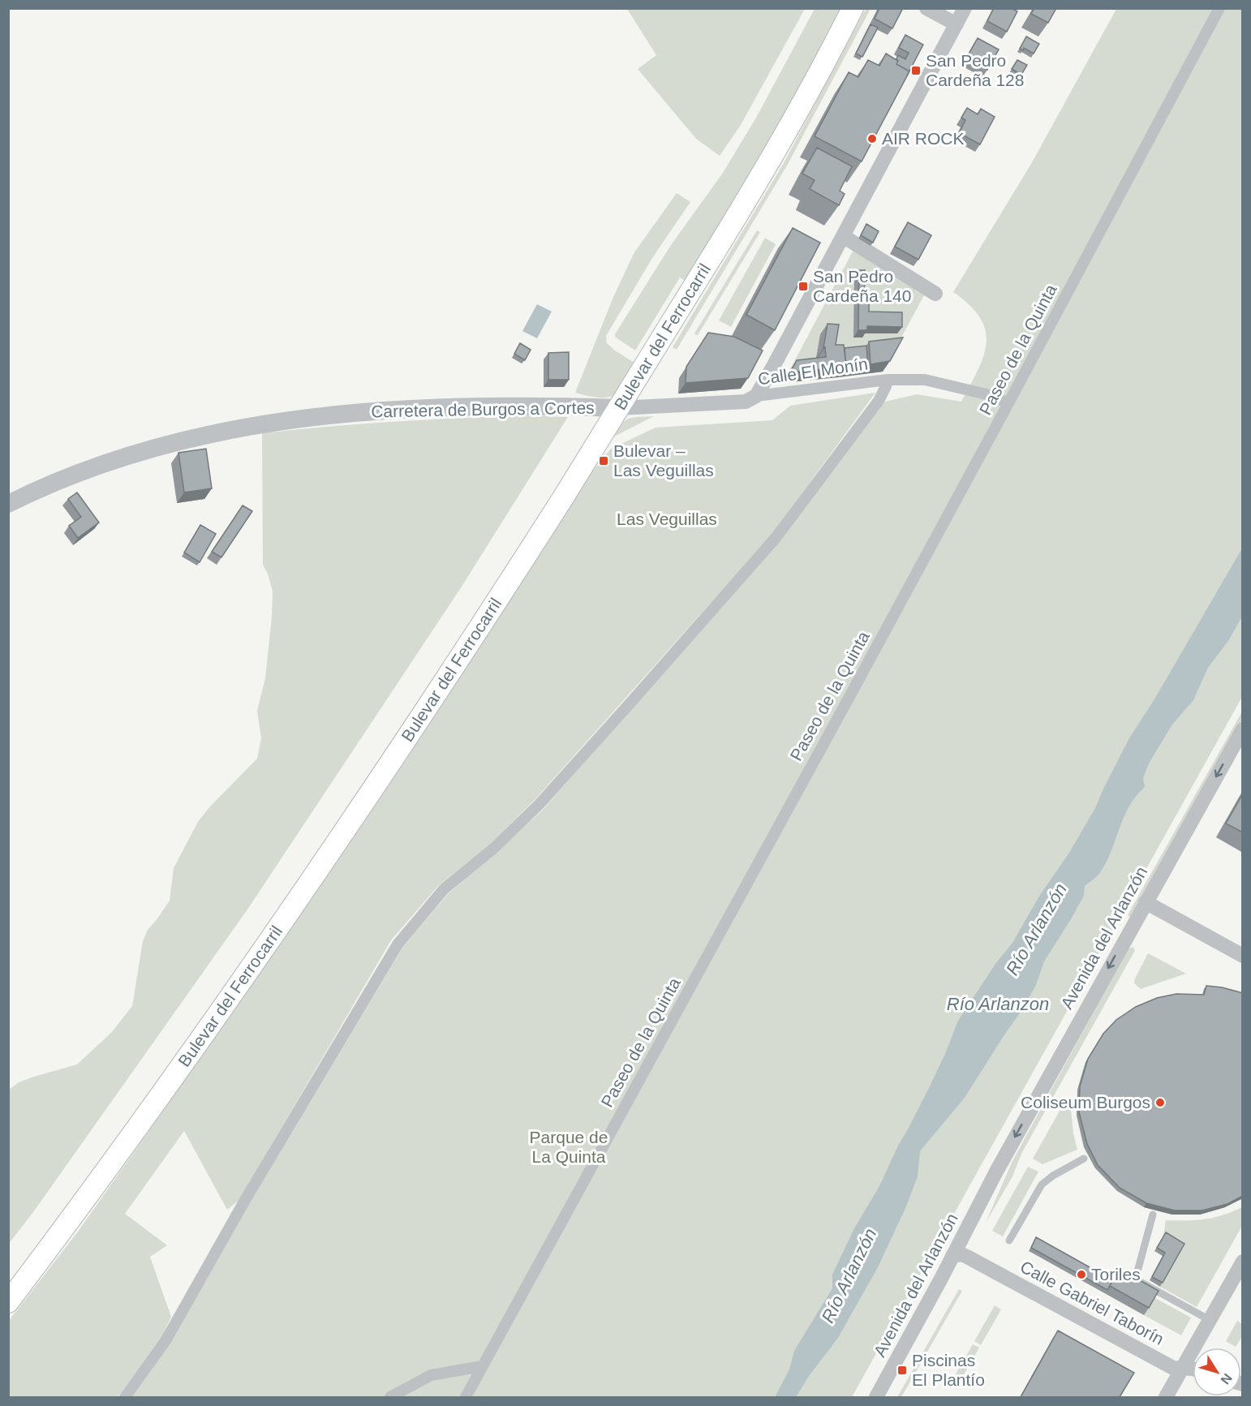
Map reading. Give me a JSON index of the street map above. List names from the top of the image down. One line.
{"streets":{"main road":["Bulevar del Ferrocarril"],"street":["Paseo de la Quinta","Calle El Monín","Carretera de Burgos a Cortes","Avenida del Arlanzón","Calle Gabriel Taborín"]},"crossings":[["Bulevar del Ferrocarril","Calle El Monín"],["Bulevar del Ferrocarril","Carretera de Burgos a Cortes"],["Paseo de la Quinta","Calle El Monín"],["Calle El Monín","Carretera de Burgos a Cortes"],["Avenida del Arlanzón","Calle Gabriel Taborín"]],"one_way":["Avenida del Arlanzón"],"water":["Río Arlanzón","Río Arlanzon"],"parks":["Las Veguillas","Parque de La Quinta"],"places":{"transit":["San Pedro Cardeña 128","San Pedro Cardeña 140","Bulevar – Las Veguillas","Piscinas El Plantío"],"other":["AIR ROCK","Coliseum Burgos","Toriles"]},"north":"bottom right"}
